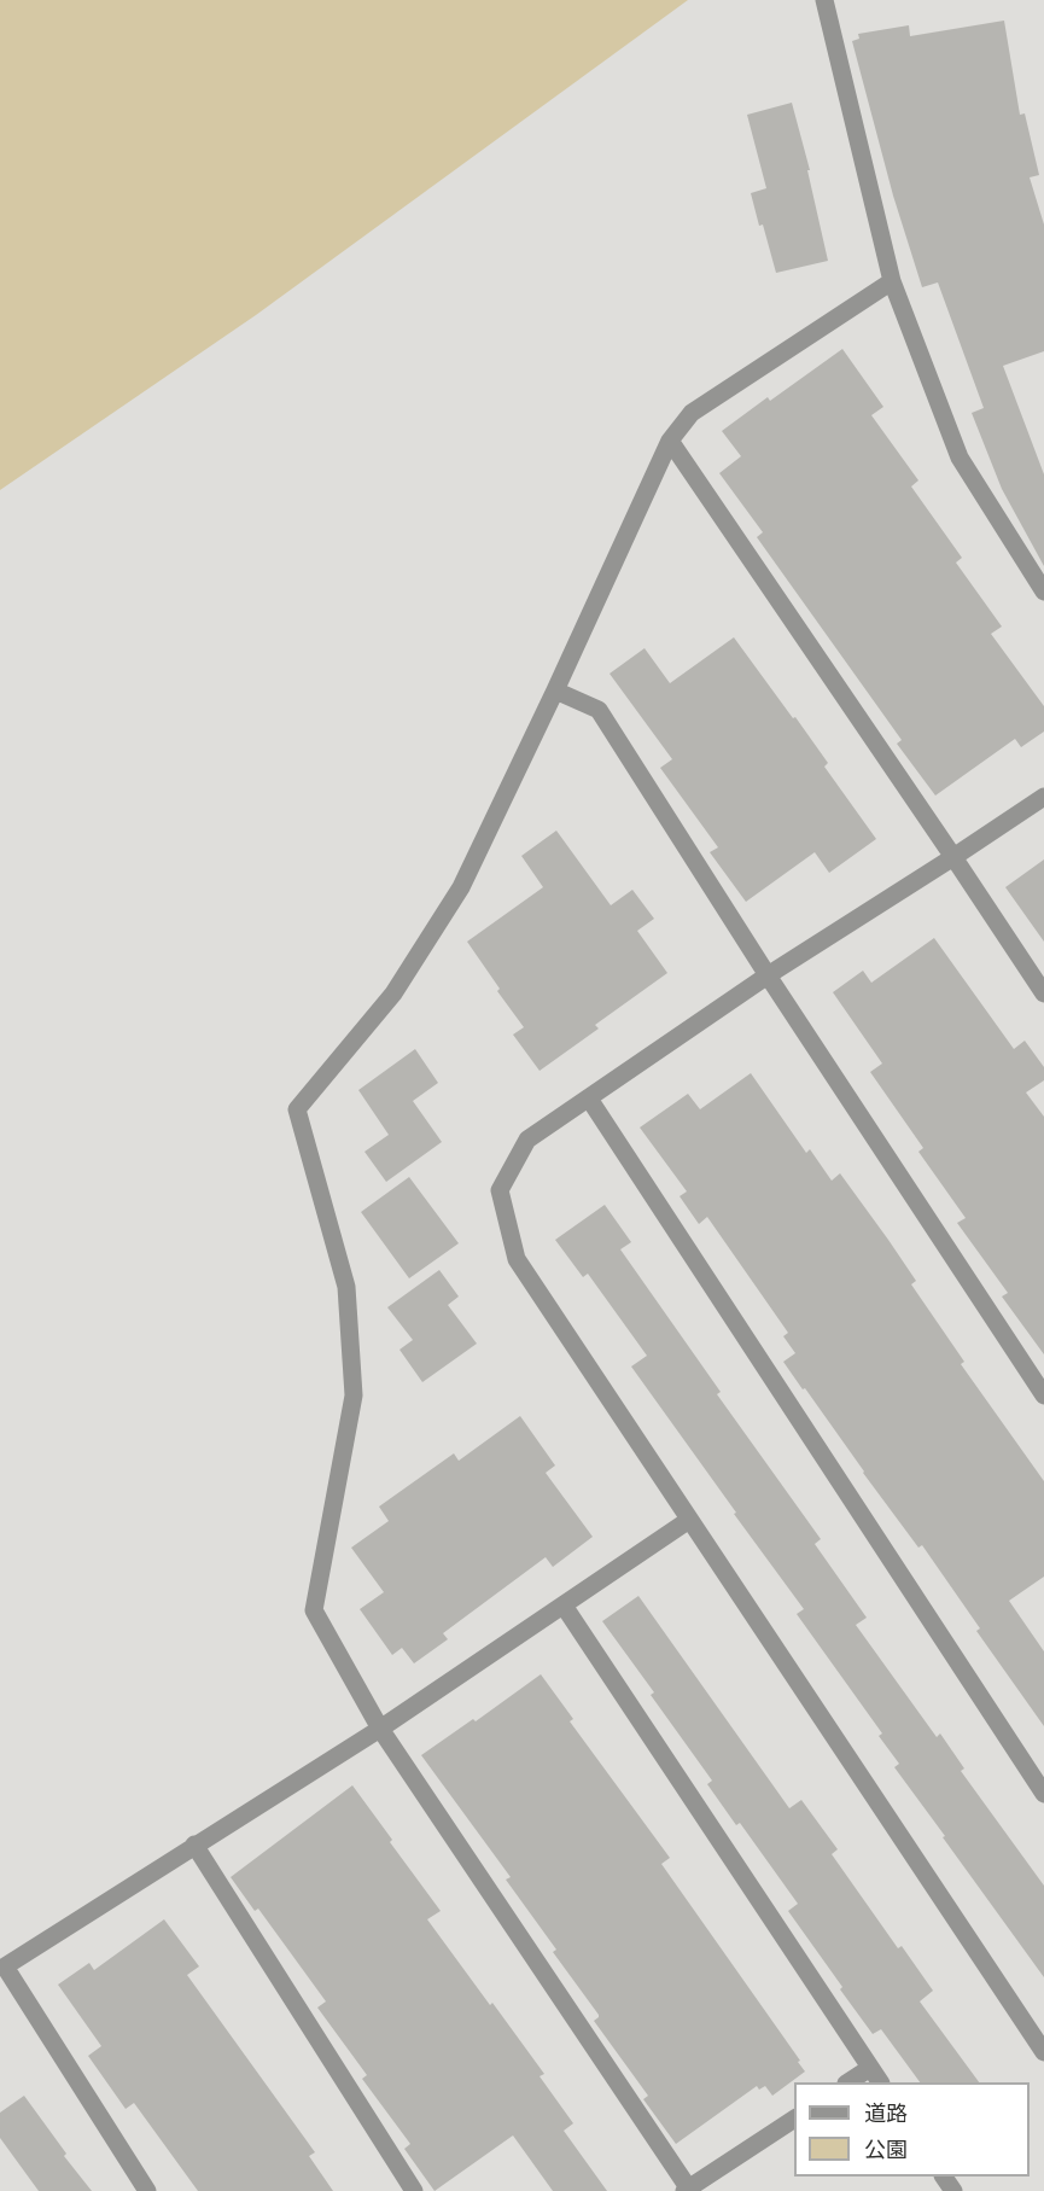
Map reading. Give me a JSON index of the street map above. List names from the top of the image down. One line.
{"legend":["道路","公園"]}
